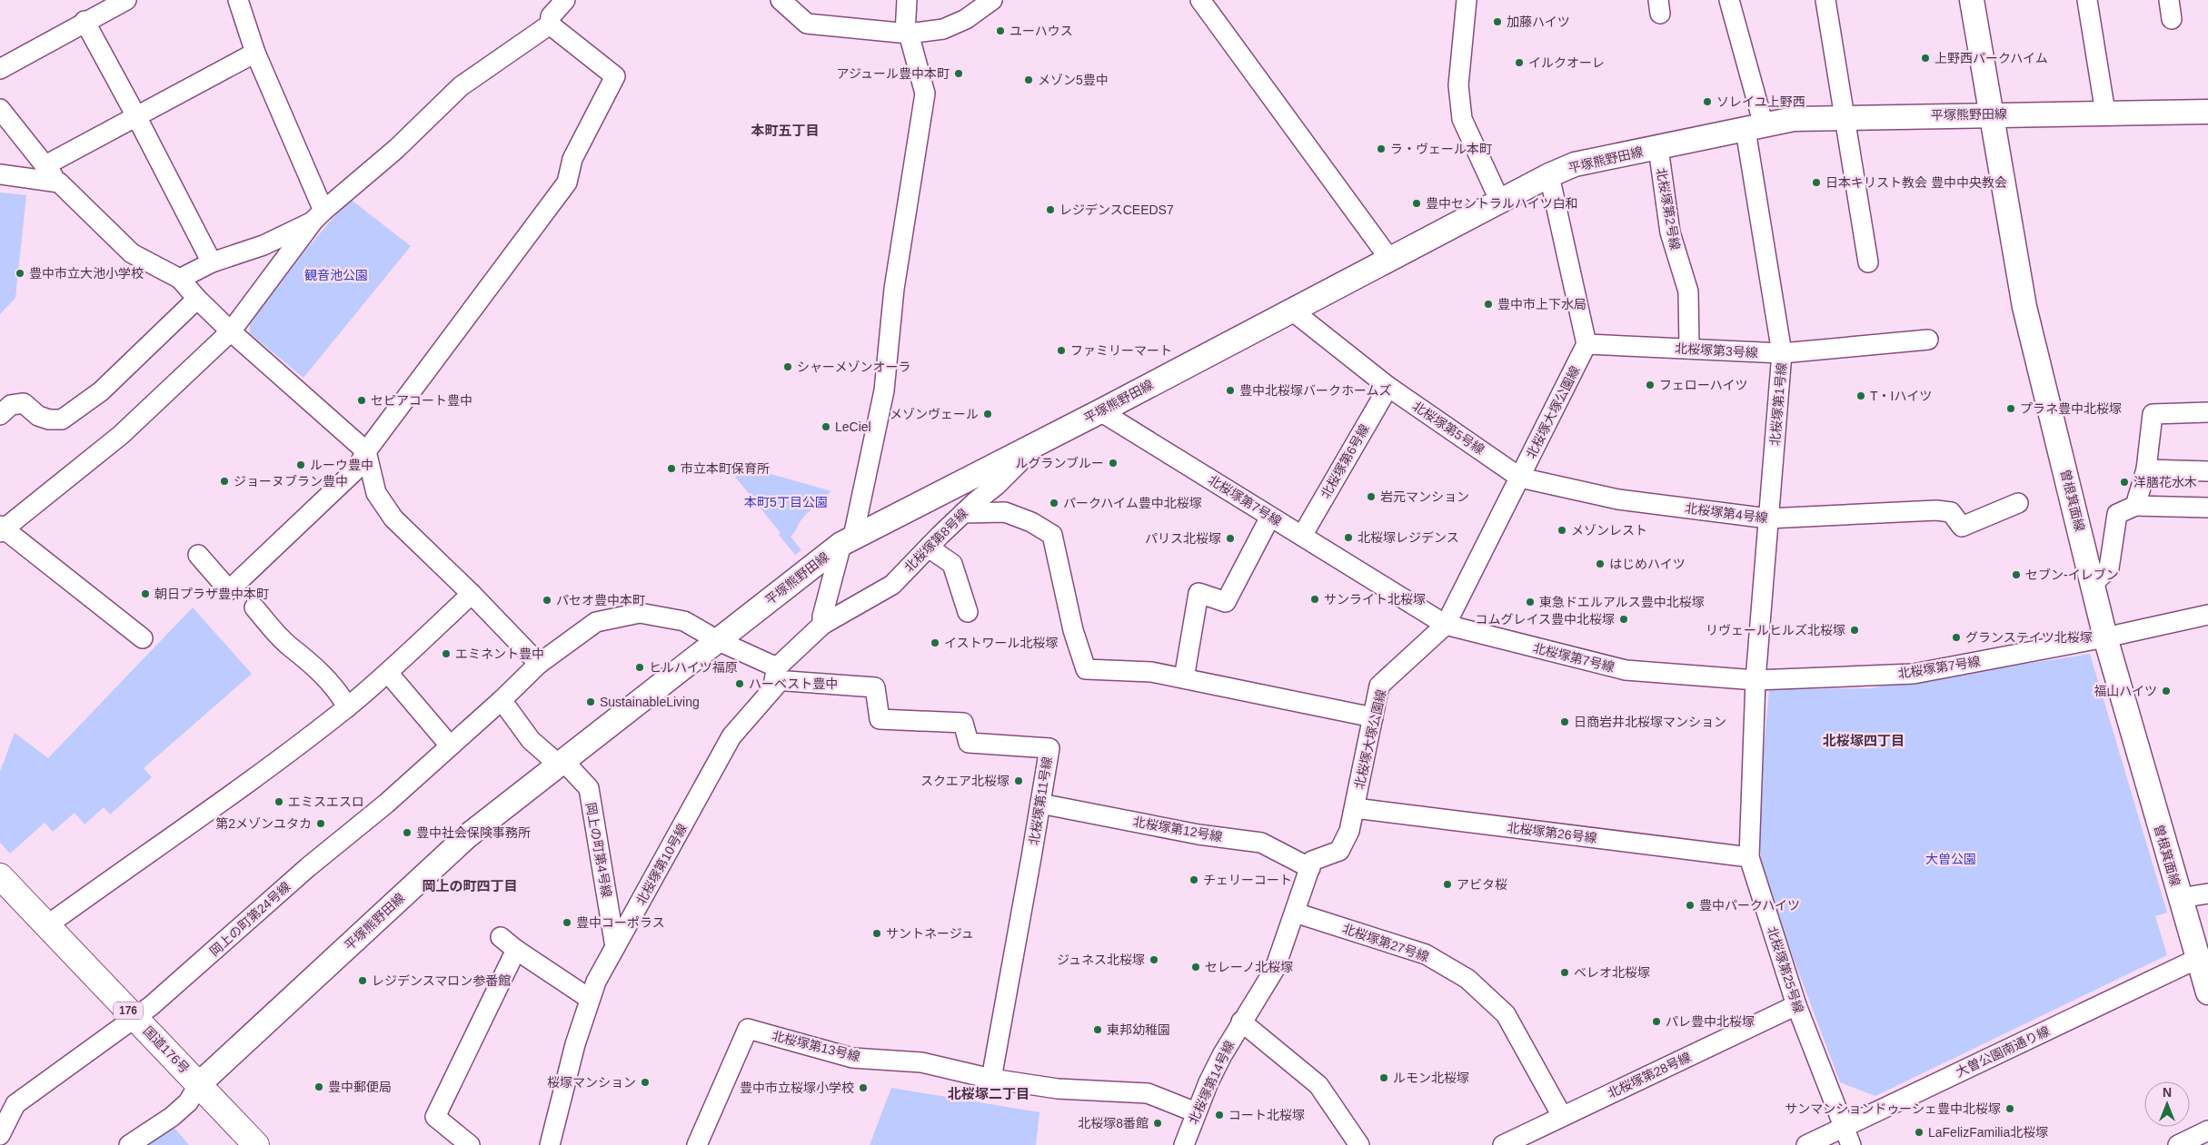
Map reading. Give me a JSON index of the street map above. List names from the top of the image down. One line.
{"streets":{"highway":["176","国道176号"],"street":["平塚熊野田線","北桜塚第2号線","北桜塚第3号線","北桜塚第1号線","北桜塚大塚公園線","北桜塚第5号線","北桜塚第6号線","北桜塚第7号線","曽根箕面線","北桜塚第4号線","北桜塚第8号線","北桜塚第11号線","北桜塚第12号線","北桜塚第26号線","岡上の町第4号線","北桜塚第10号線","岡上の町第24号線","北桜塚第27号線","北桜塚第25号線","北桜塚第13号線","大曽公園南通り線","北桜塚第28号線","北桜塚第14号線"]},"crossings":[["平塚熊野田線","北桜塚第2号線"],["平塚熊野田線","北桜塚第1号線"],["平塚熊野田線","北桜塚第5号線"],["平塚熊野田線","北桜塚第7号線"],["平塚熊野田線","曽根箕面線"],["平塚熊野田線","北桜塚第8号線"],["平塚熊野田線","岡上の町第4号線"],["平塚熊野田線","岡上の町第24号線"],["平塚熊野田線","国道176号"],["北桜塚第2号線","北桜塚第3号線"],["北桜塚第3号線","北桜塚第1号線"],["北桜塚第3号線","北桜塚大塚公園線"],["北桜塚第1号線","北桜塚第7号線"],["北桜塚第1号線","北桜塚第4号線"],["北桜塚第1号線","北桜塚第25号線"],["北桜塚大塚公園線","北桜塚第5号線"],["北桜塚大塚公園線","北桜塚第7号線"],["北桜塚大塚公園線","北桜塚第4号線"],["北桜塚大塚公園線","北桜塚第12号線"],["北桜塚大塚公園線","北桜塚第26号線"],["北桜塚第5号線","北桜塚第6号線"],["北桜塚第5号線","北桜塚第4号線"],["北桜塚第6号線","北桜塚第7号線"],["北桜塚第7号線","曽根箕面線"],["北桜塚第7号線","北桜塚第25号線"],["曽根箕面線","大曽公園南通り線"],["北桜塚第8号線","北桜塚第11号線"],["北桜塚第8号線","北桜塚第10号線"],["北桜塚第11号線","北桜塚第12号線"],["北桜塚第11号線","北桜塚第10号線"],["北桜塚第11号線","北桜塚第13号線"],["北桜塚第26号線","北桜塚第25号線"],["岡上の町第4号線","北桜塚第10号線"],["岡上の町第4号線","岡上の町第24号線"],["岡上の町第24号線","国道176号"],["北桜塚第27号線","北桜塚第28号線"],["北桜塚第25号線","大曽公園南通り線"],["北桜塚第25号線","北桜塚第28号線"],["北桜塚第13号線","北桜塚第14号線"]],"districts":["本町五丁目","北桜塚四丁目","岡上の町四丁目","北桜塚二丁目"],"parks":["観音池公園","本町5丁目公園","大曽公園"],"places":["加藤ハイツ","ユーハウス","上野西パークハイム","イルクオーレ","アジュール豊中本町","メゾン5豊中","ソレイユ上野西","ラ・ヴェール本町","日本キリスト教会 豊中中央教会","豊中セントラルハイツ白和","レジデンスCEEDS7","豊中市立大池小学校","豊中市上下水局","ファミリーマート","シャーメゾンオーラ","フェローハイツ","豊中北桜塚バークホームズ","T・Iハイツ","セピアコート豊中","プラネ豊中北桜塚","メゾンヴェール","LeCiel","ルグランブルー","ルーウ豊中","市立本町保育所","ジョーヌブラン豊中","洋膳花水木","岩元マンション","パークハイム豊中北桜塚","メゾンレスト","北桜塚レジデンス","パリス北桜塚","はじめハイツ","セブン-イレブン","朝日プラザ豊中本町","サンライト北桜塚","パセオ豊中本町","東急ドエルアルス豊中北桜塚","コムグレイス豊中北桜塚","リヴェールヒルズ北桜塚","グランステイツ北桜塚","イストワール北桜塚","エミネント豊中","ヒルハイツ福原","ハーベスト豊中","福山ハイツ","SustainableLiving","日商岩井北桜塚マンション","スクエア北桜塚","エミスエスロ","第2メゾンユタカ","豊中社会保険事務所","チェリーコート","アビタ桜","豊中パークハイツ","豊中コーポラス","サントネージュ","ジュネス北桜塚","セレーノ北桜塚","ベレオ北桜塚","レジデンスマロン参番館","パレ豊中北桜塚","東邦幼稚園","ルモン北桜塚","桜塚マンション","豊中郵便局","豊中市立桜塚小学校","サンマンションドゥーシェ豊中北桜塚","コート北桜塚","北桜塚8番館","LaFelizFamilia北桜塚"],"north":"top"}
